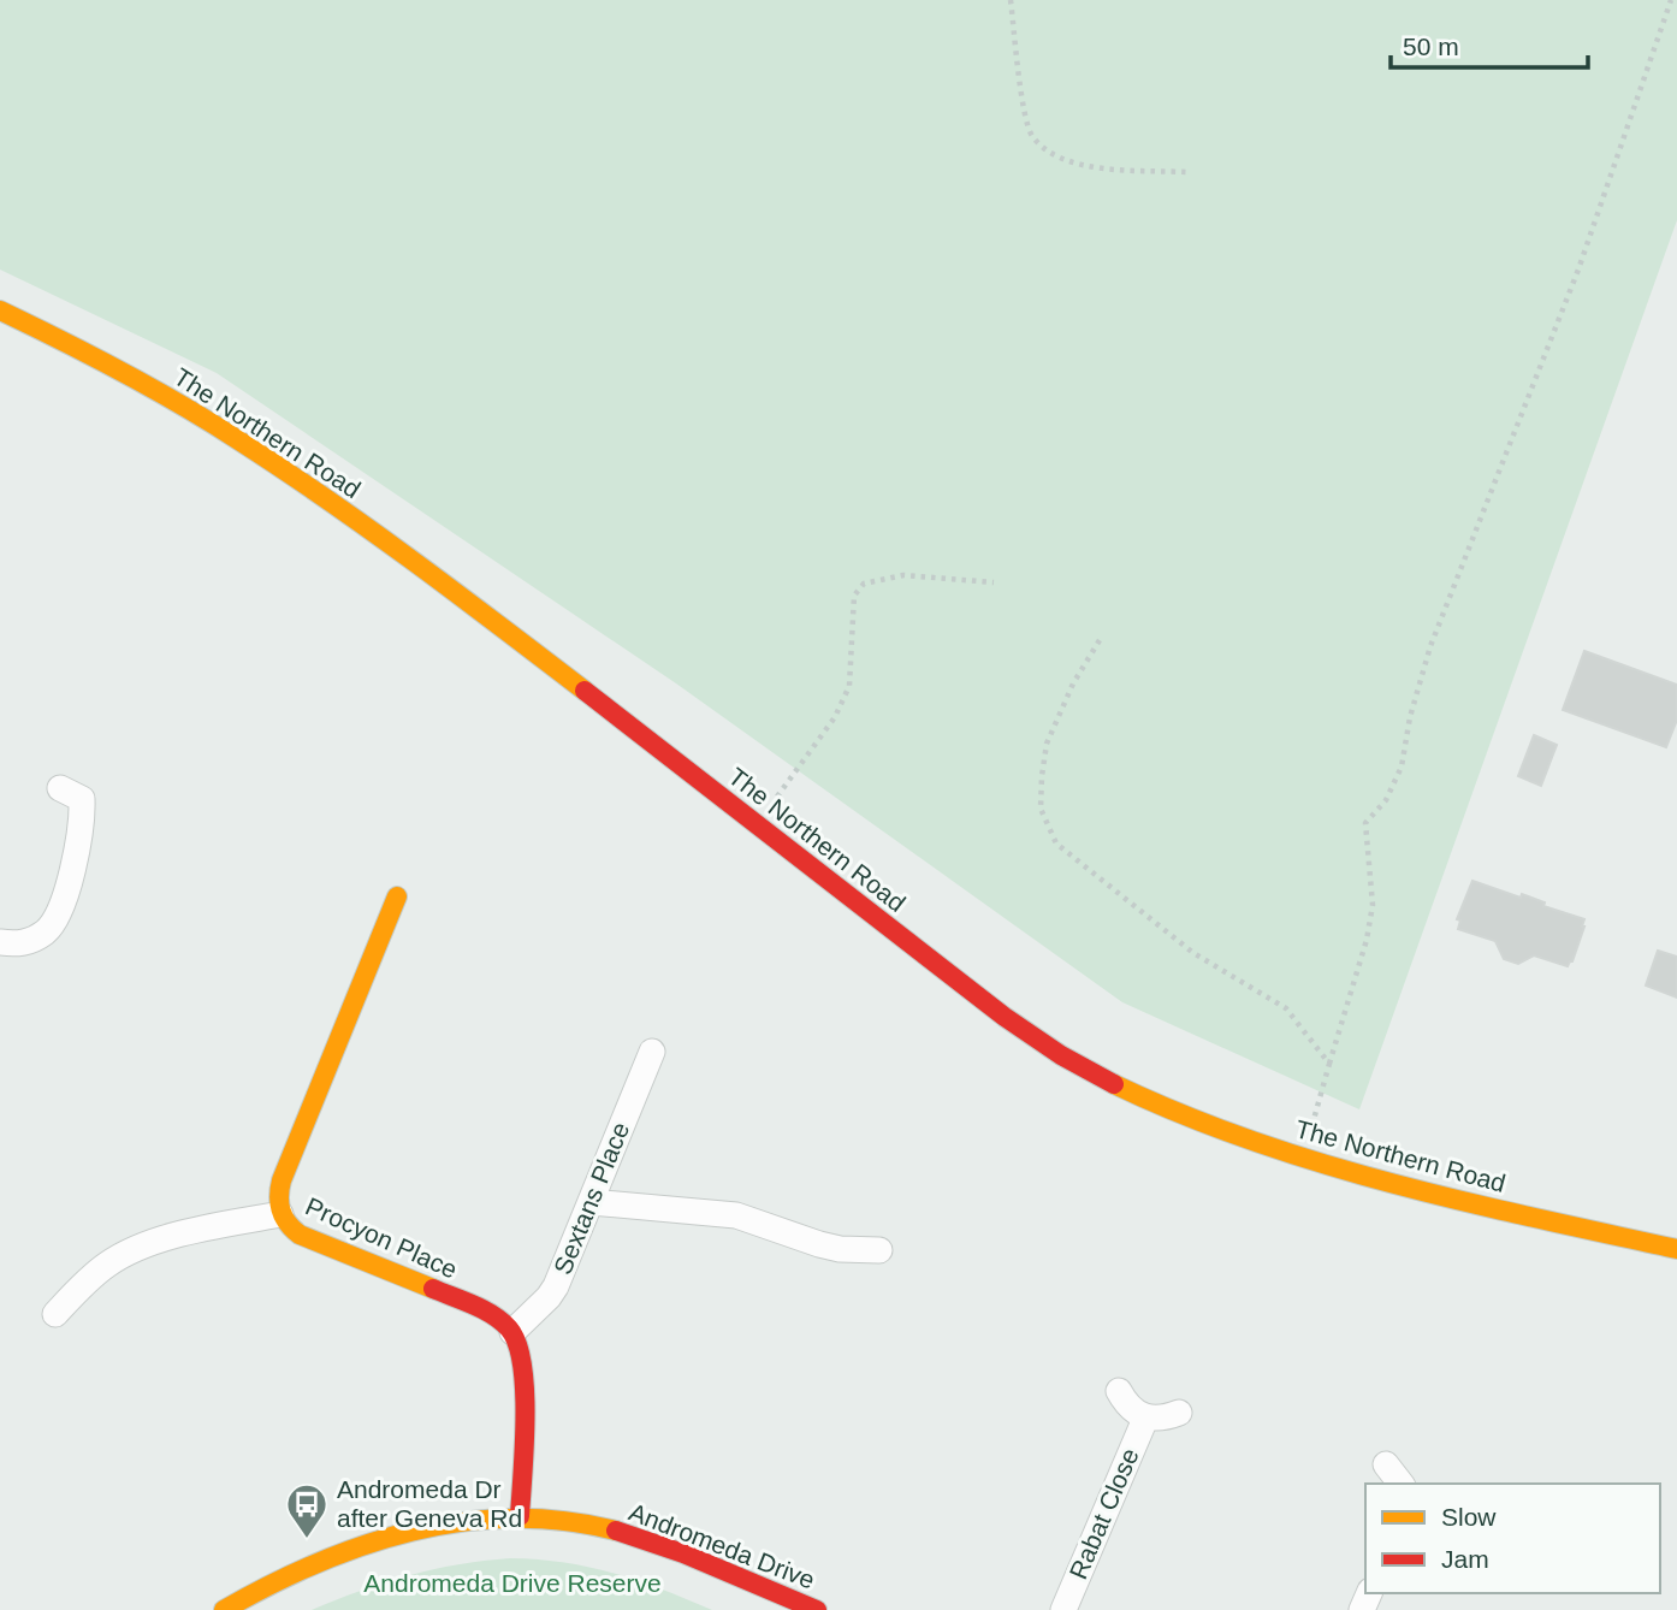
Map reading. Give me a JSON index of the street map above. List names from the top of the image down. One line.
{"streets":{"main road":["The Northern Road","Procyon Place","Andromeda Drive"],"street":["Sextans Place","Rabat Close"]},"crossings":[["Sextans Place","Procyon Place"]],"parks":["Andromeda Drive Reserve"],"places":{"bus stop":["Andromeda Dr after Geneva Rd"]},"legend":["Slow","Jam"],"scale_bar":"50 m"}
